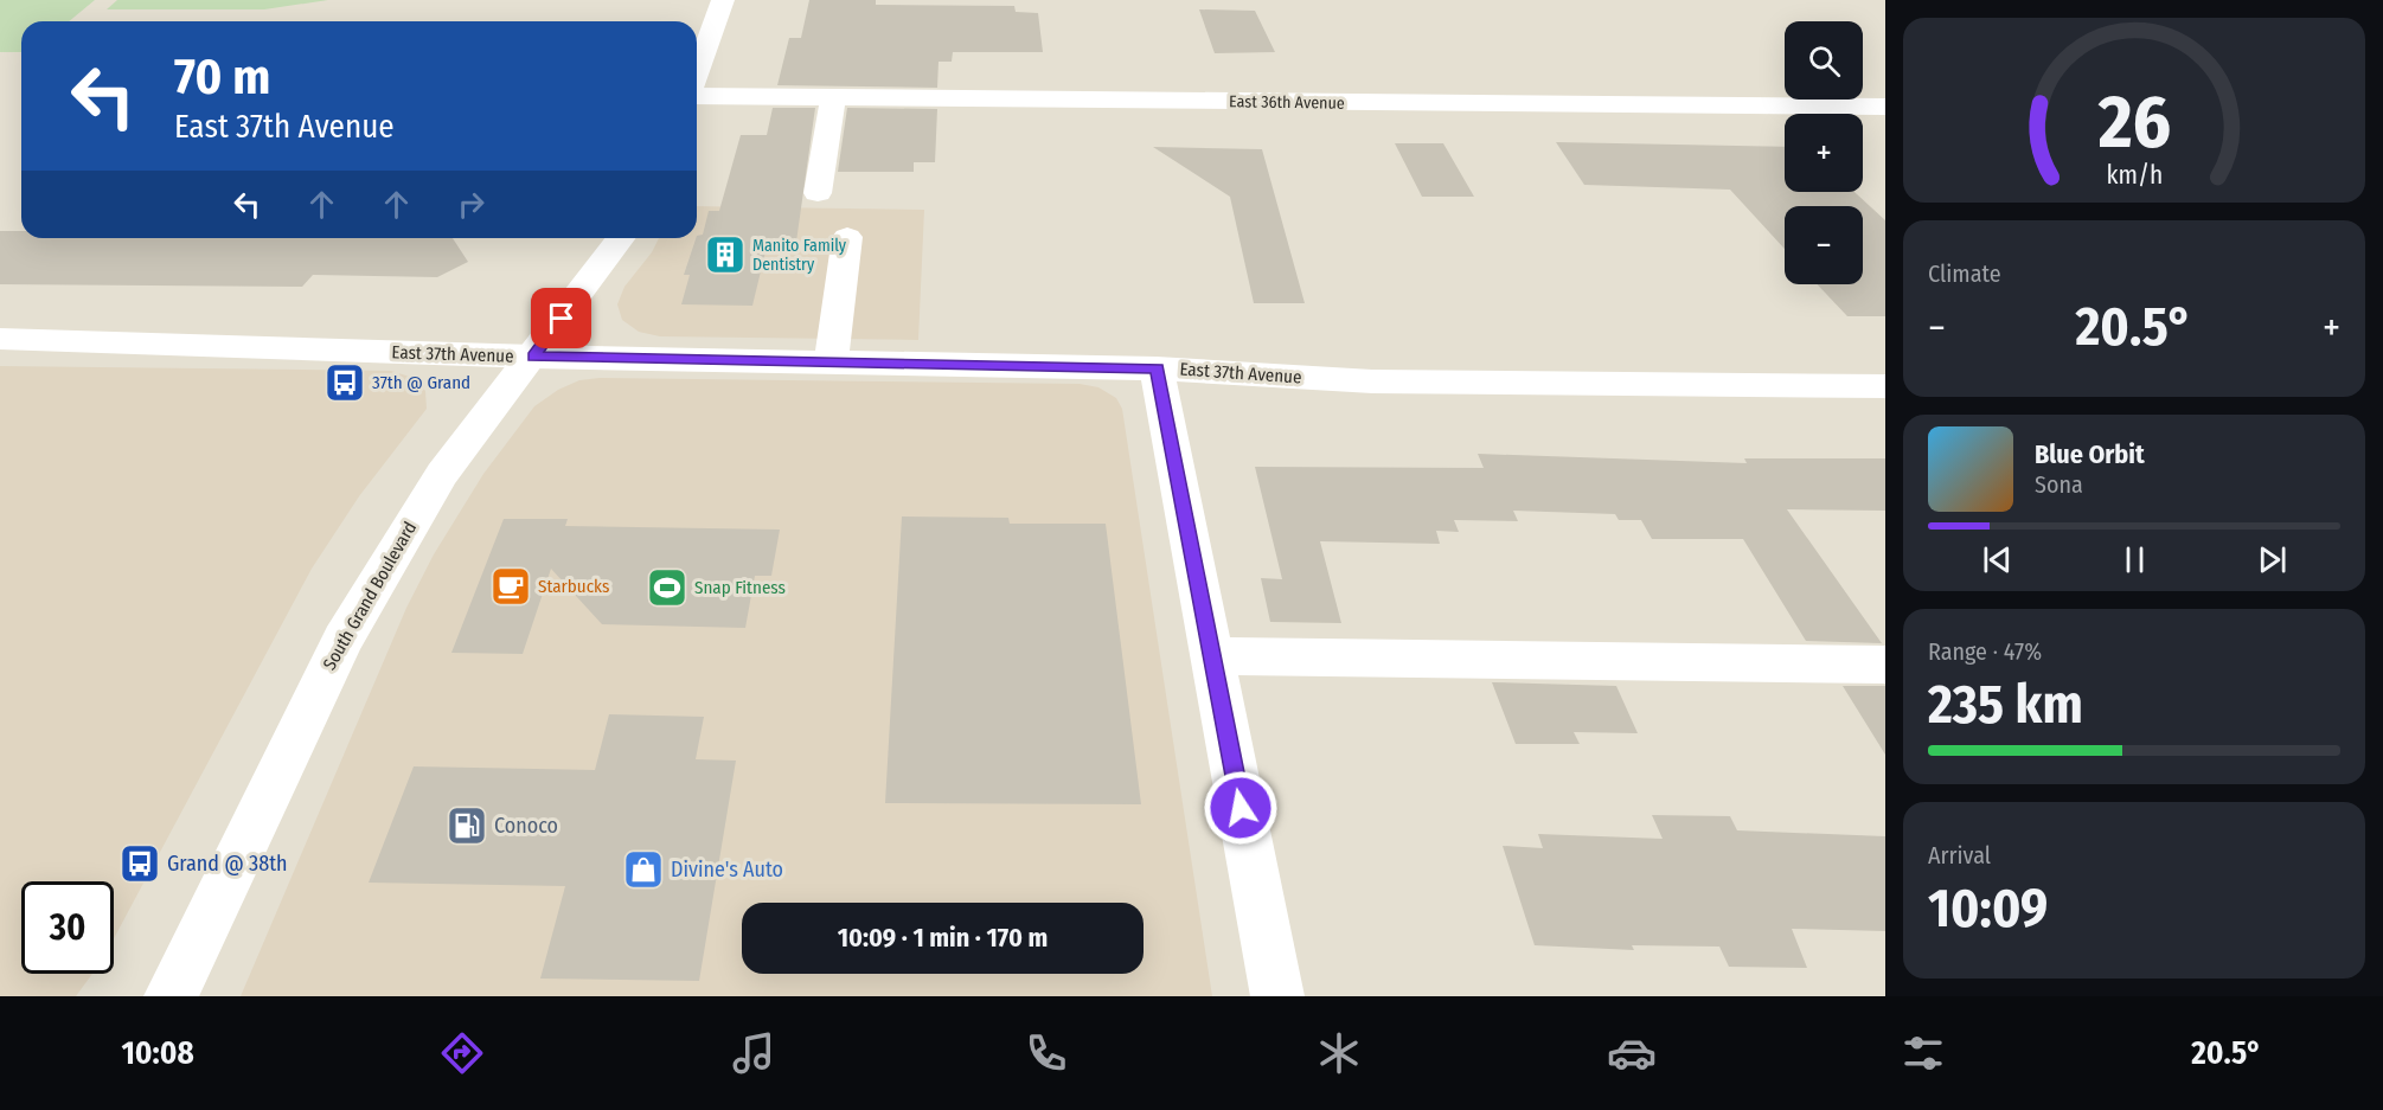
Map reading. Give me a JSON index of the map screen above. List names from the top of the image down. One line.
{"streets":{"street":["East 36th Avenue","East 37th Avenue","South Grand Boulevard"]},"crossings":[["East 37th Avenue","South Grand Boulevard"]],"places":{"building":["Manito Family Dentistry"],"bus stop":["37th @ Grand","Grand @ 38th"],"cafe":["Starbucks"],"sports":["Snap Fitness"],"fuel station":["Conoco"],"shop":["Divine's Auto"]},"page":{"map_buttons":["+","−"],"turn":["70 m","East 37th Avenue"],"tile":["Climate",["Range · 47%","235 km"],["Arrival","10:09"]],"heat":["−","20.5°","+"],"song":["Blue Orbit","Sona"],"limit":"30","trip":"10:09 · 1 min · 170 m","tabs":["10:08","20.5°"],"gauge":["26","km/h"]}}
